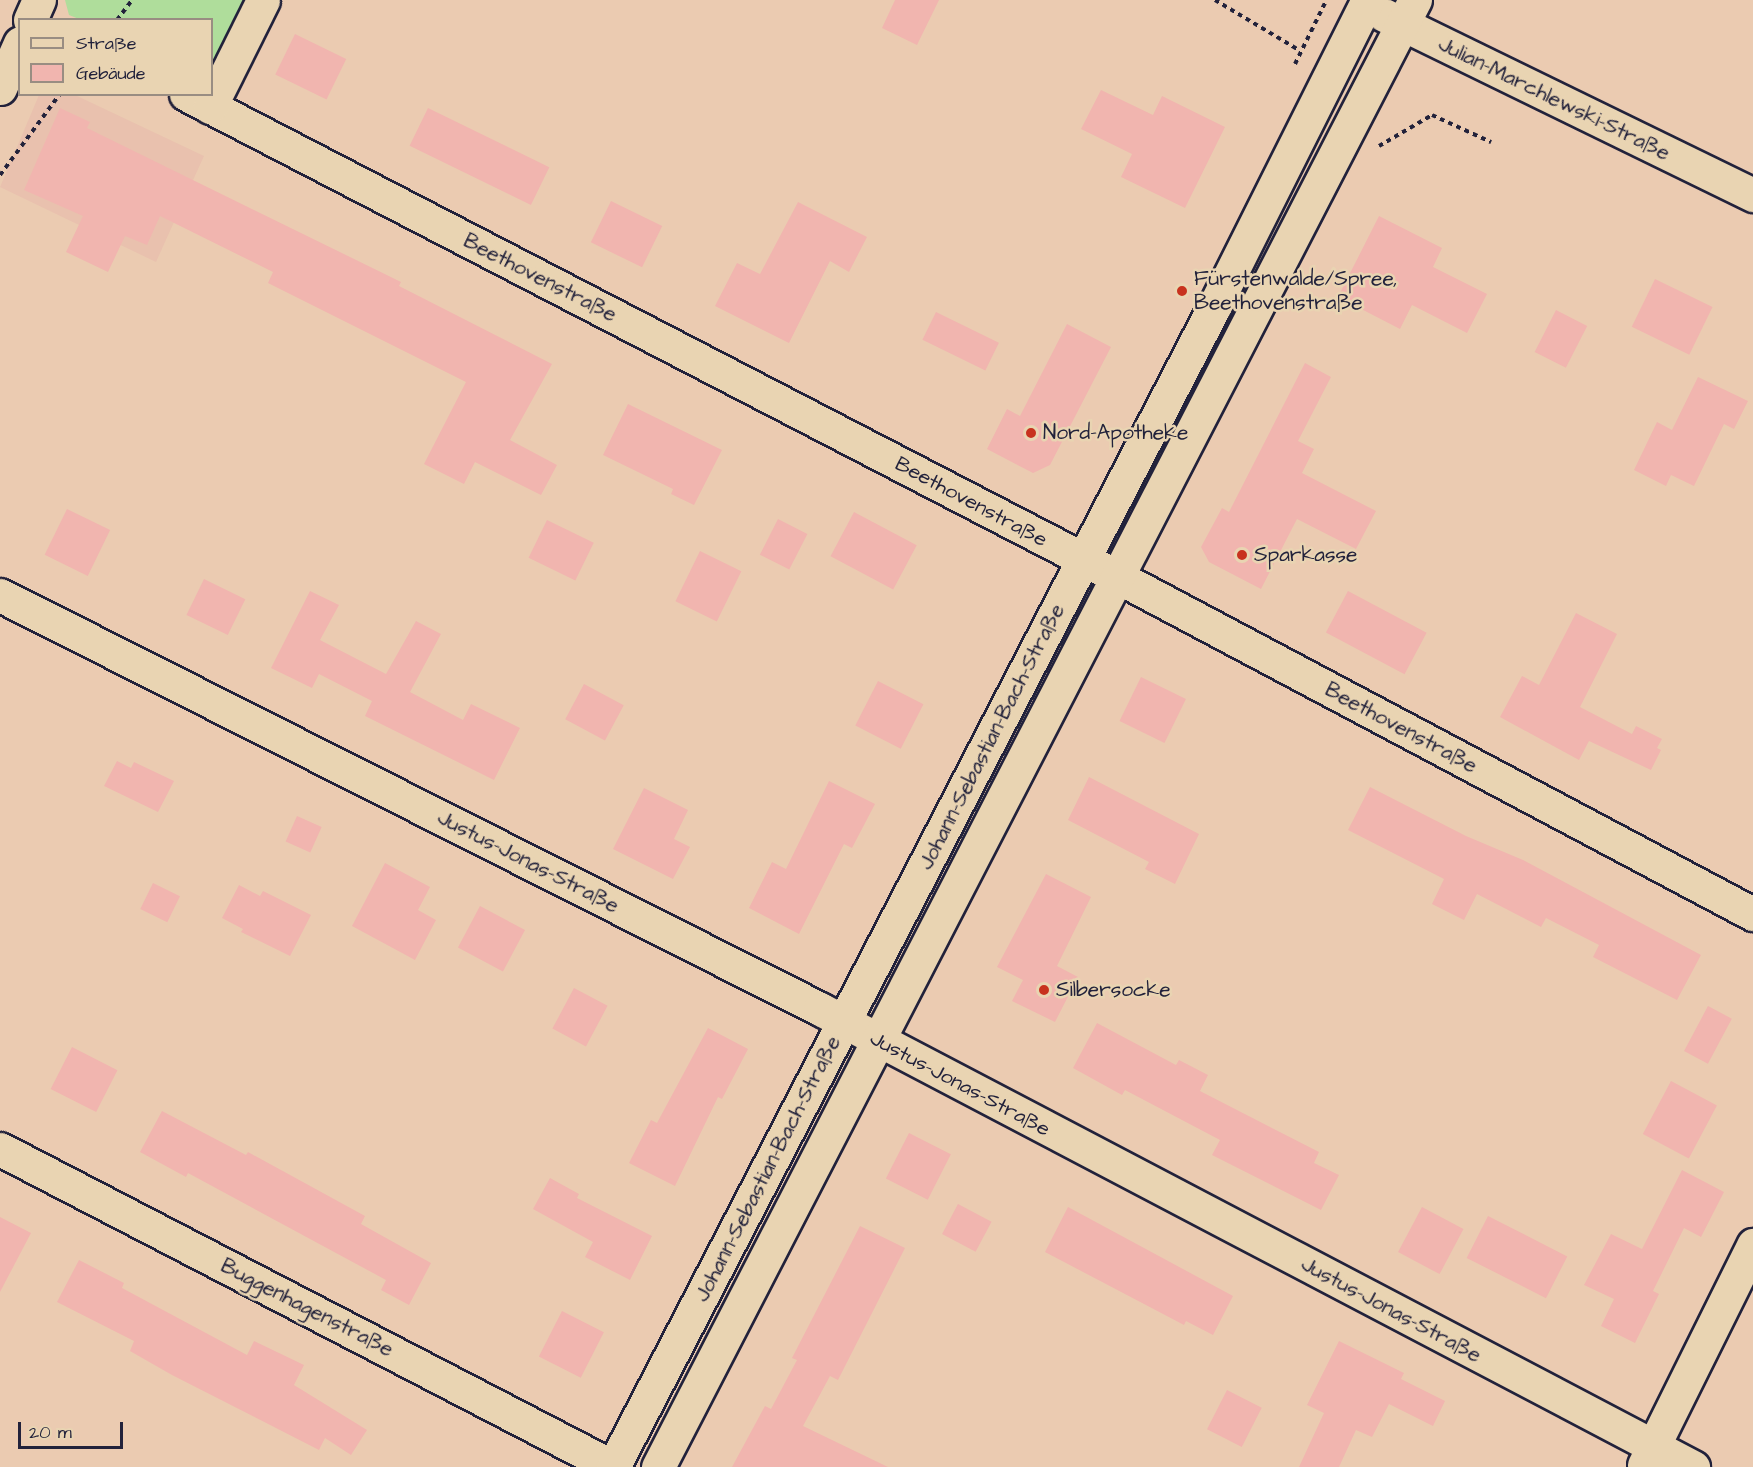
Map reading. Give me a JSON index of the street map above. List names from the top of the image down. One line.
{"streets":{"street":["Julian-Marchlewski-Straße","Beethovenstraße","Johann-Sebastian-Bach-Straße","Justus-Jonas-Straße","Buggenhagenstraße"]},"crossings":[["Julian-Marchlewski-Straße","Johann-Sebastian-Bach-Straße"],["Beethovenstraße","Johann-Sebastian-Bach-Straße"],["Johann-Sebastian-Bach-Straße","Justus-Jonas-Straße"],["Johann-Sebastian-Bach-Straße","Buggenhagenstraße"]],"places":["Fürstenwalde/Spree, Beethovenstraße","Nord-Apotheke","Sparkasse","Silbersocke"],"legend":["Straße","Gebäude"],"scale_bar":"20 m"}
